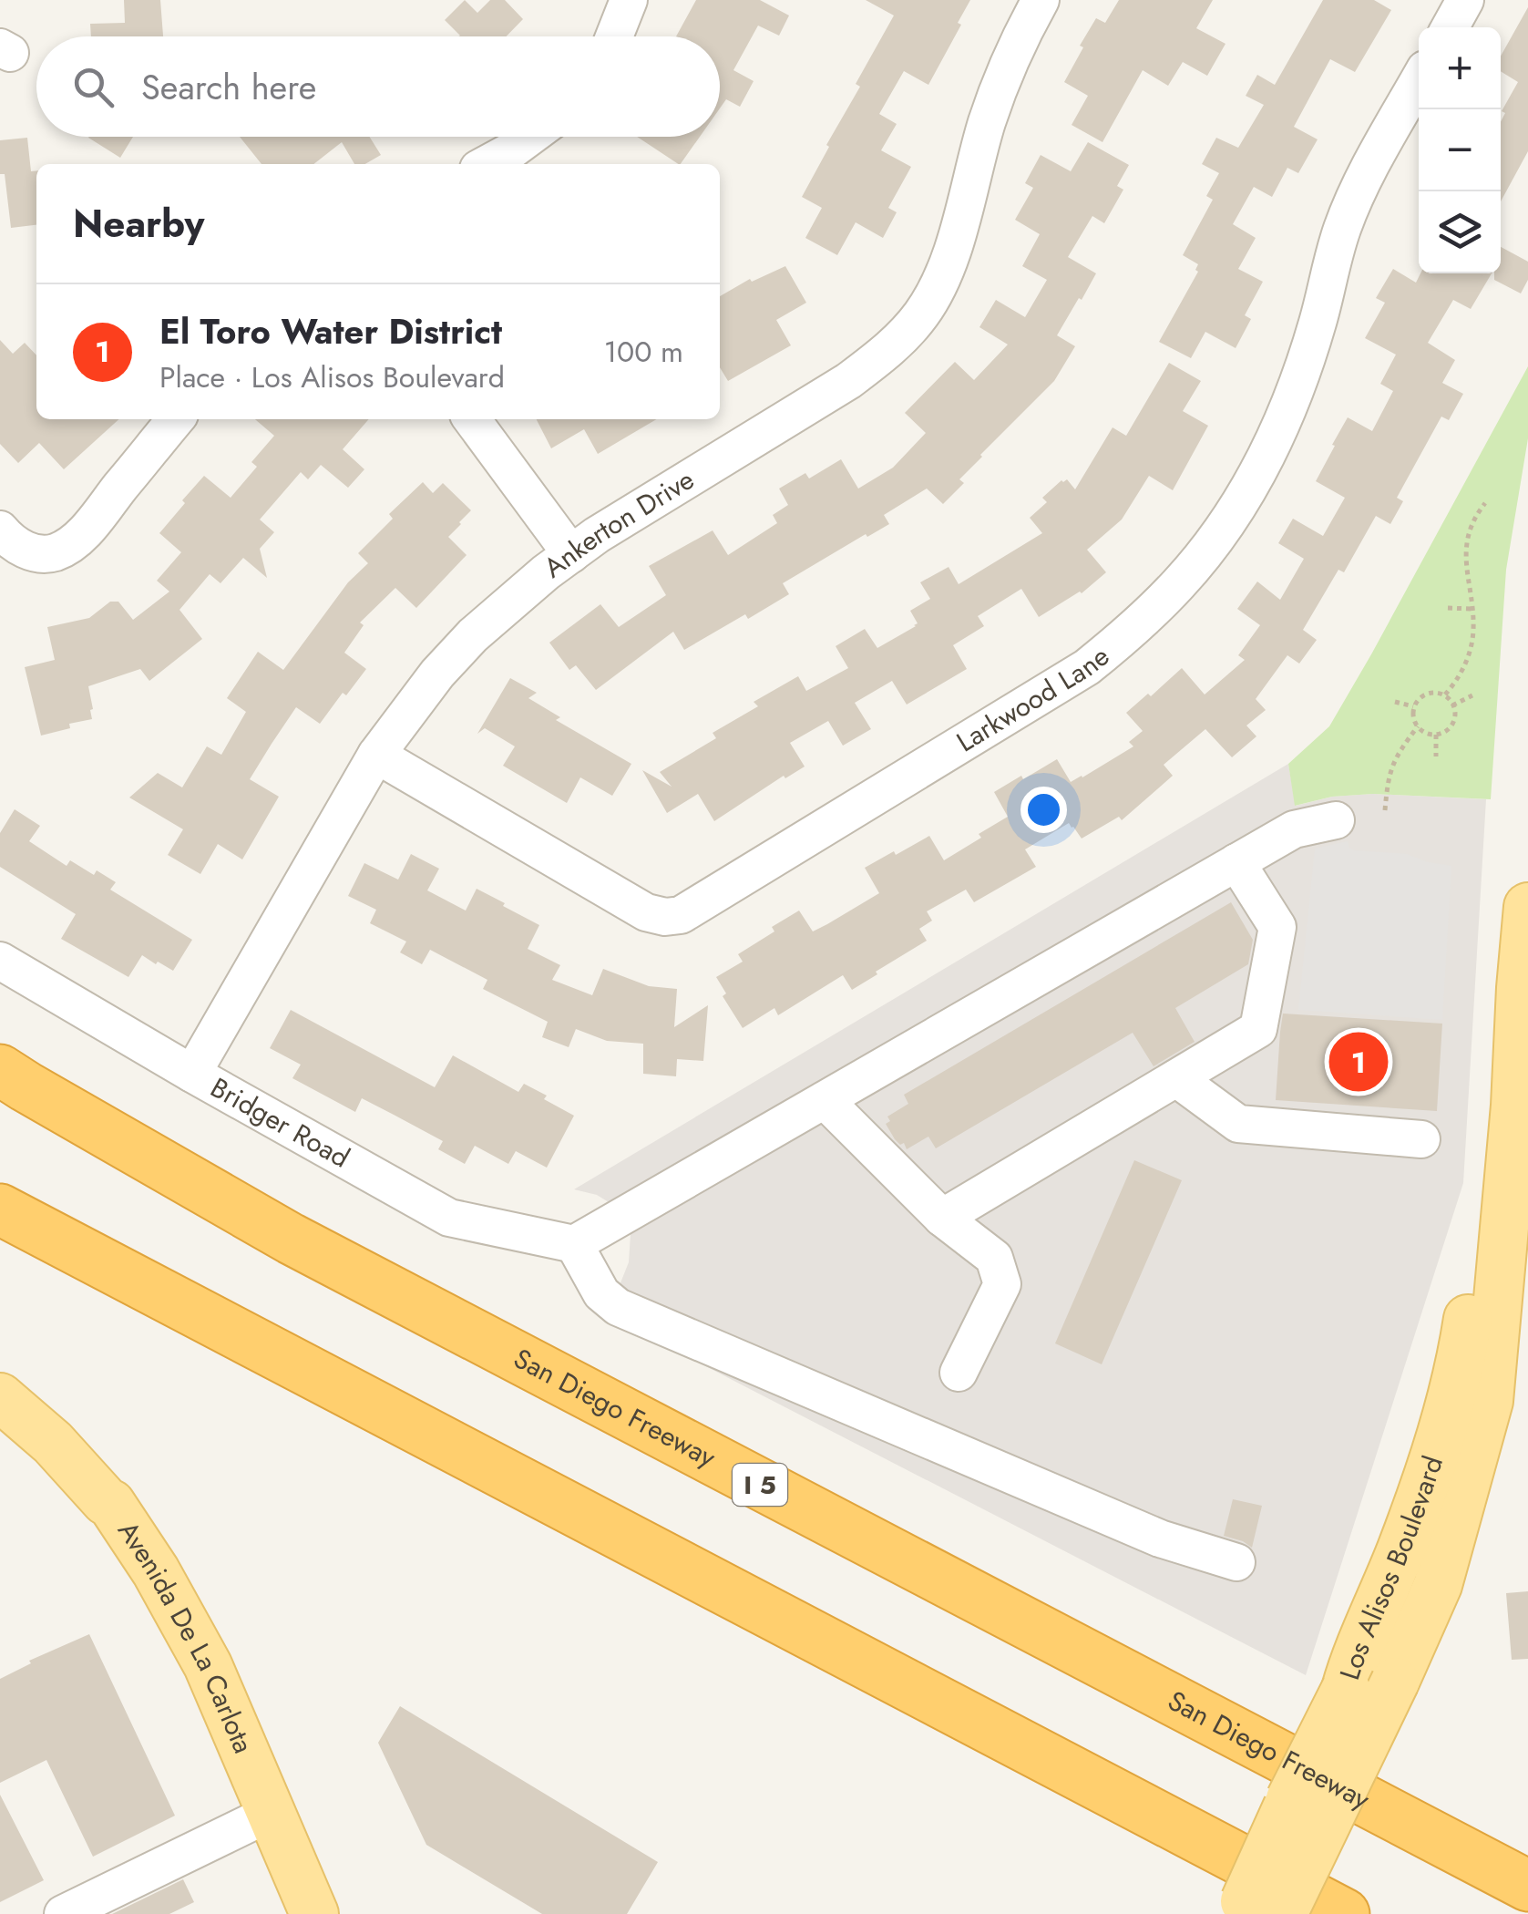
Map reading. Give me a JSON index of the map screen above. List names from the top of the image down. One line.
{"streets":{"highway":["San Diego Freeway","I 5"],"main road":["Los Alisos Boulevard","Avenida De La Carlota"],"street":["Ankerton Drive","Larkwood Lane","Bridger Road"]},"crossings":[["Ankerton Drive","Larkwood Lane"],["Ankerton Drive","Bridger Road"]],"page":{"map_buttons":["+","−"],"search":"Search here","heading":"Nearby","list":[{"mark":"1","name":"El Toro Water District","note":"Place · Los Alisos Boulevard","value":"100 m"}],"pins":"1"}}
